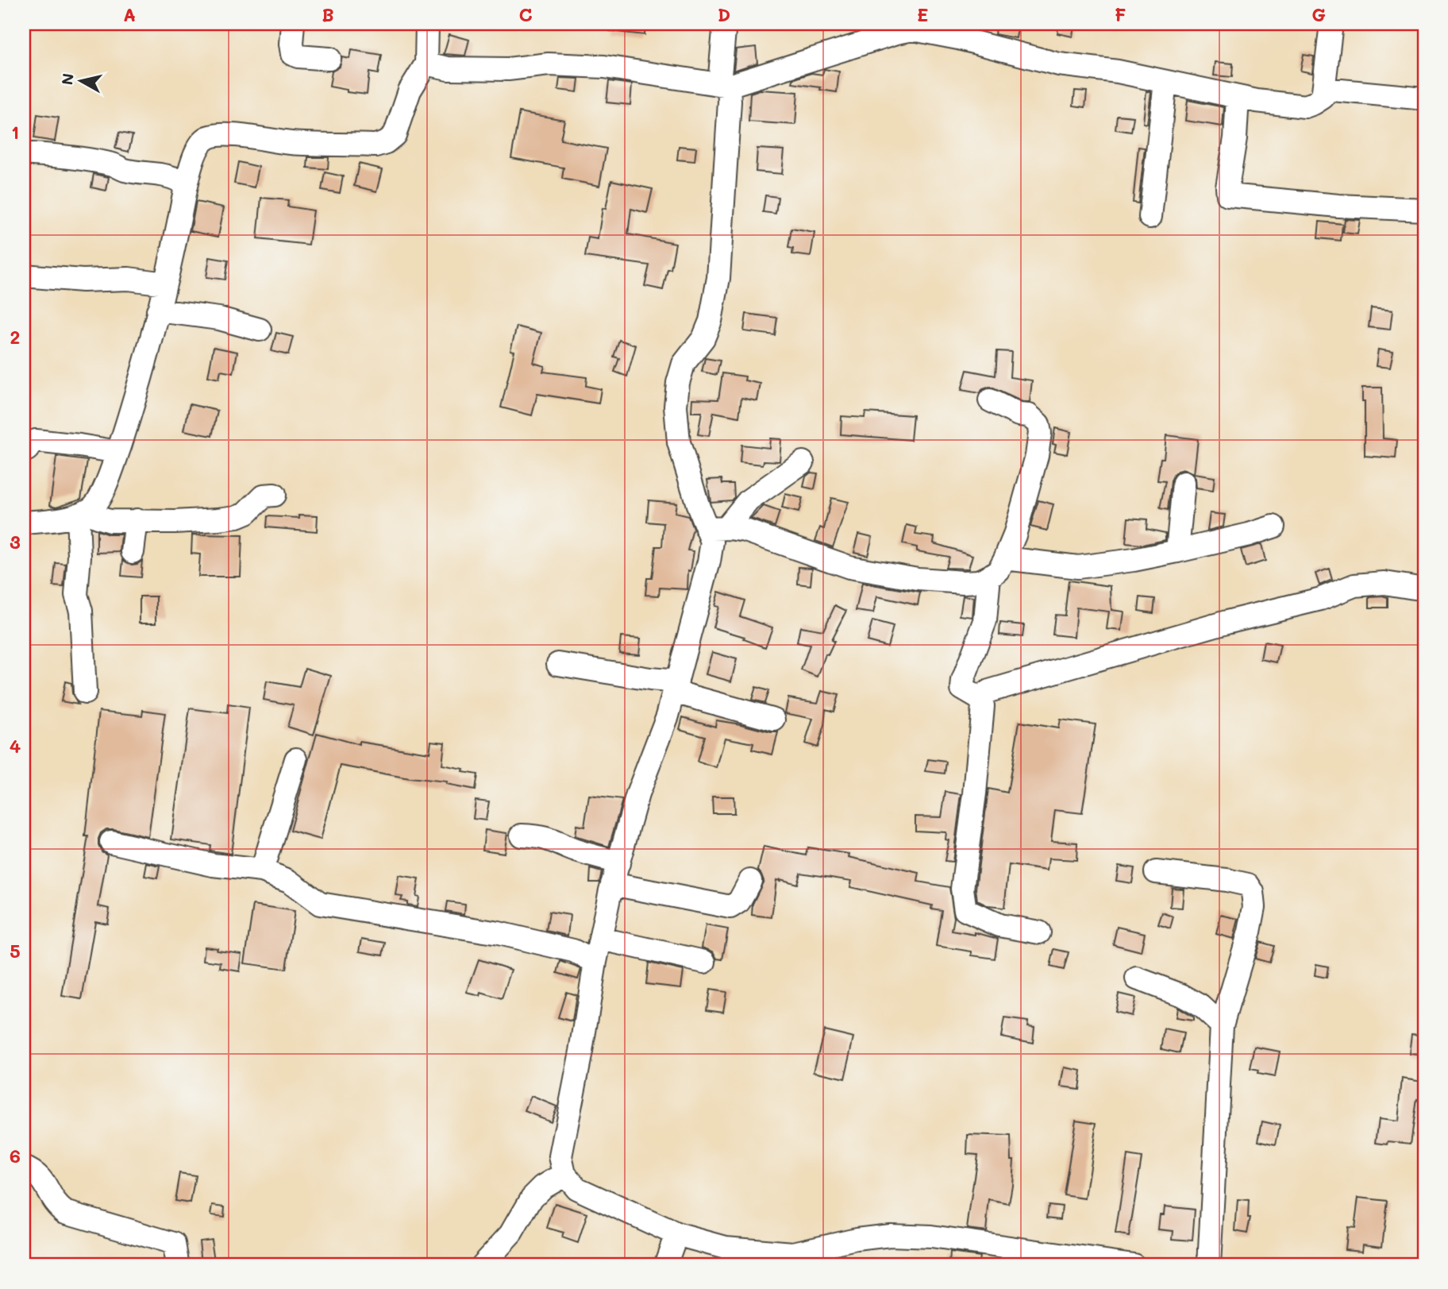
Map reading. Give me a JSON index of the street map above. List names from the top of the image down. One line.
{"north":"left","grid":{"columns":["A","B","C","D","E","F","G"],"rows":["1","2","3","4","5","6"]}}
